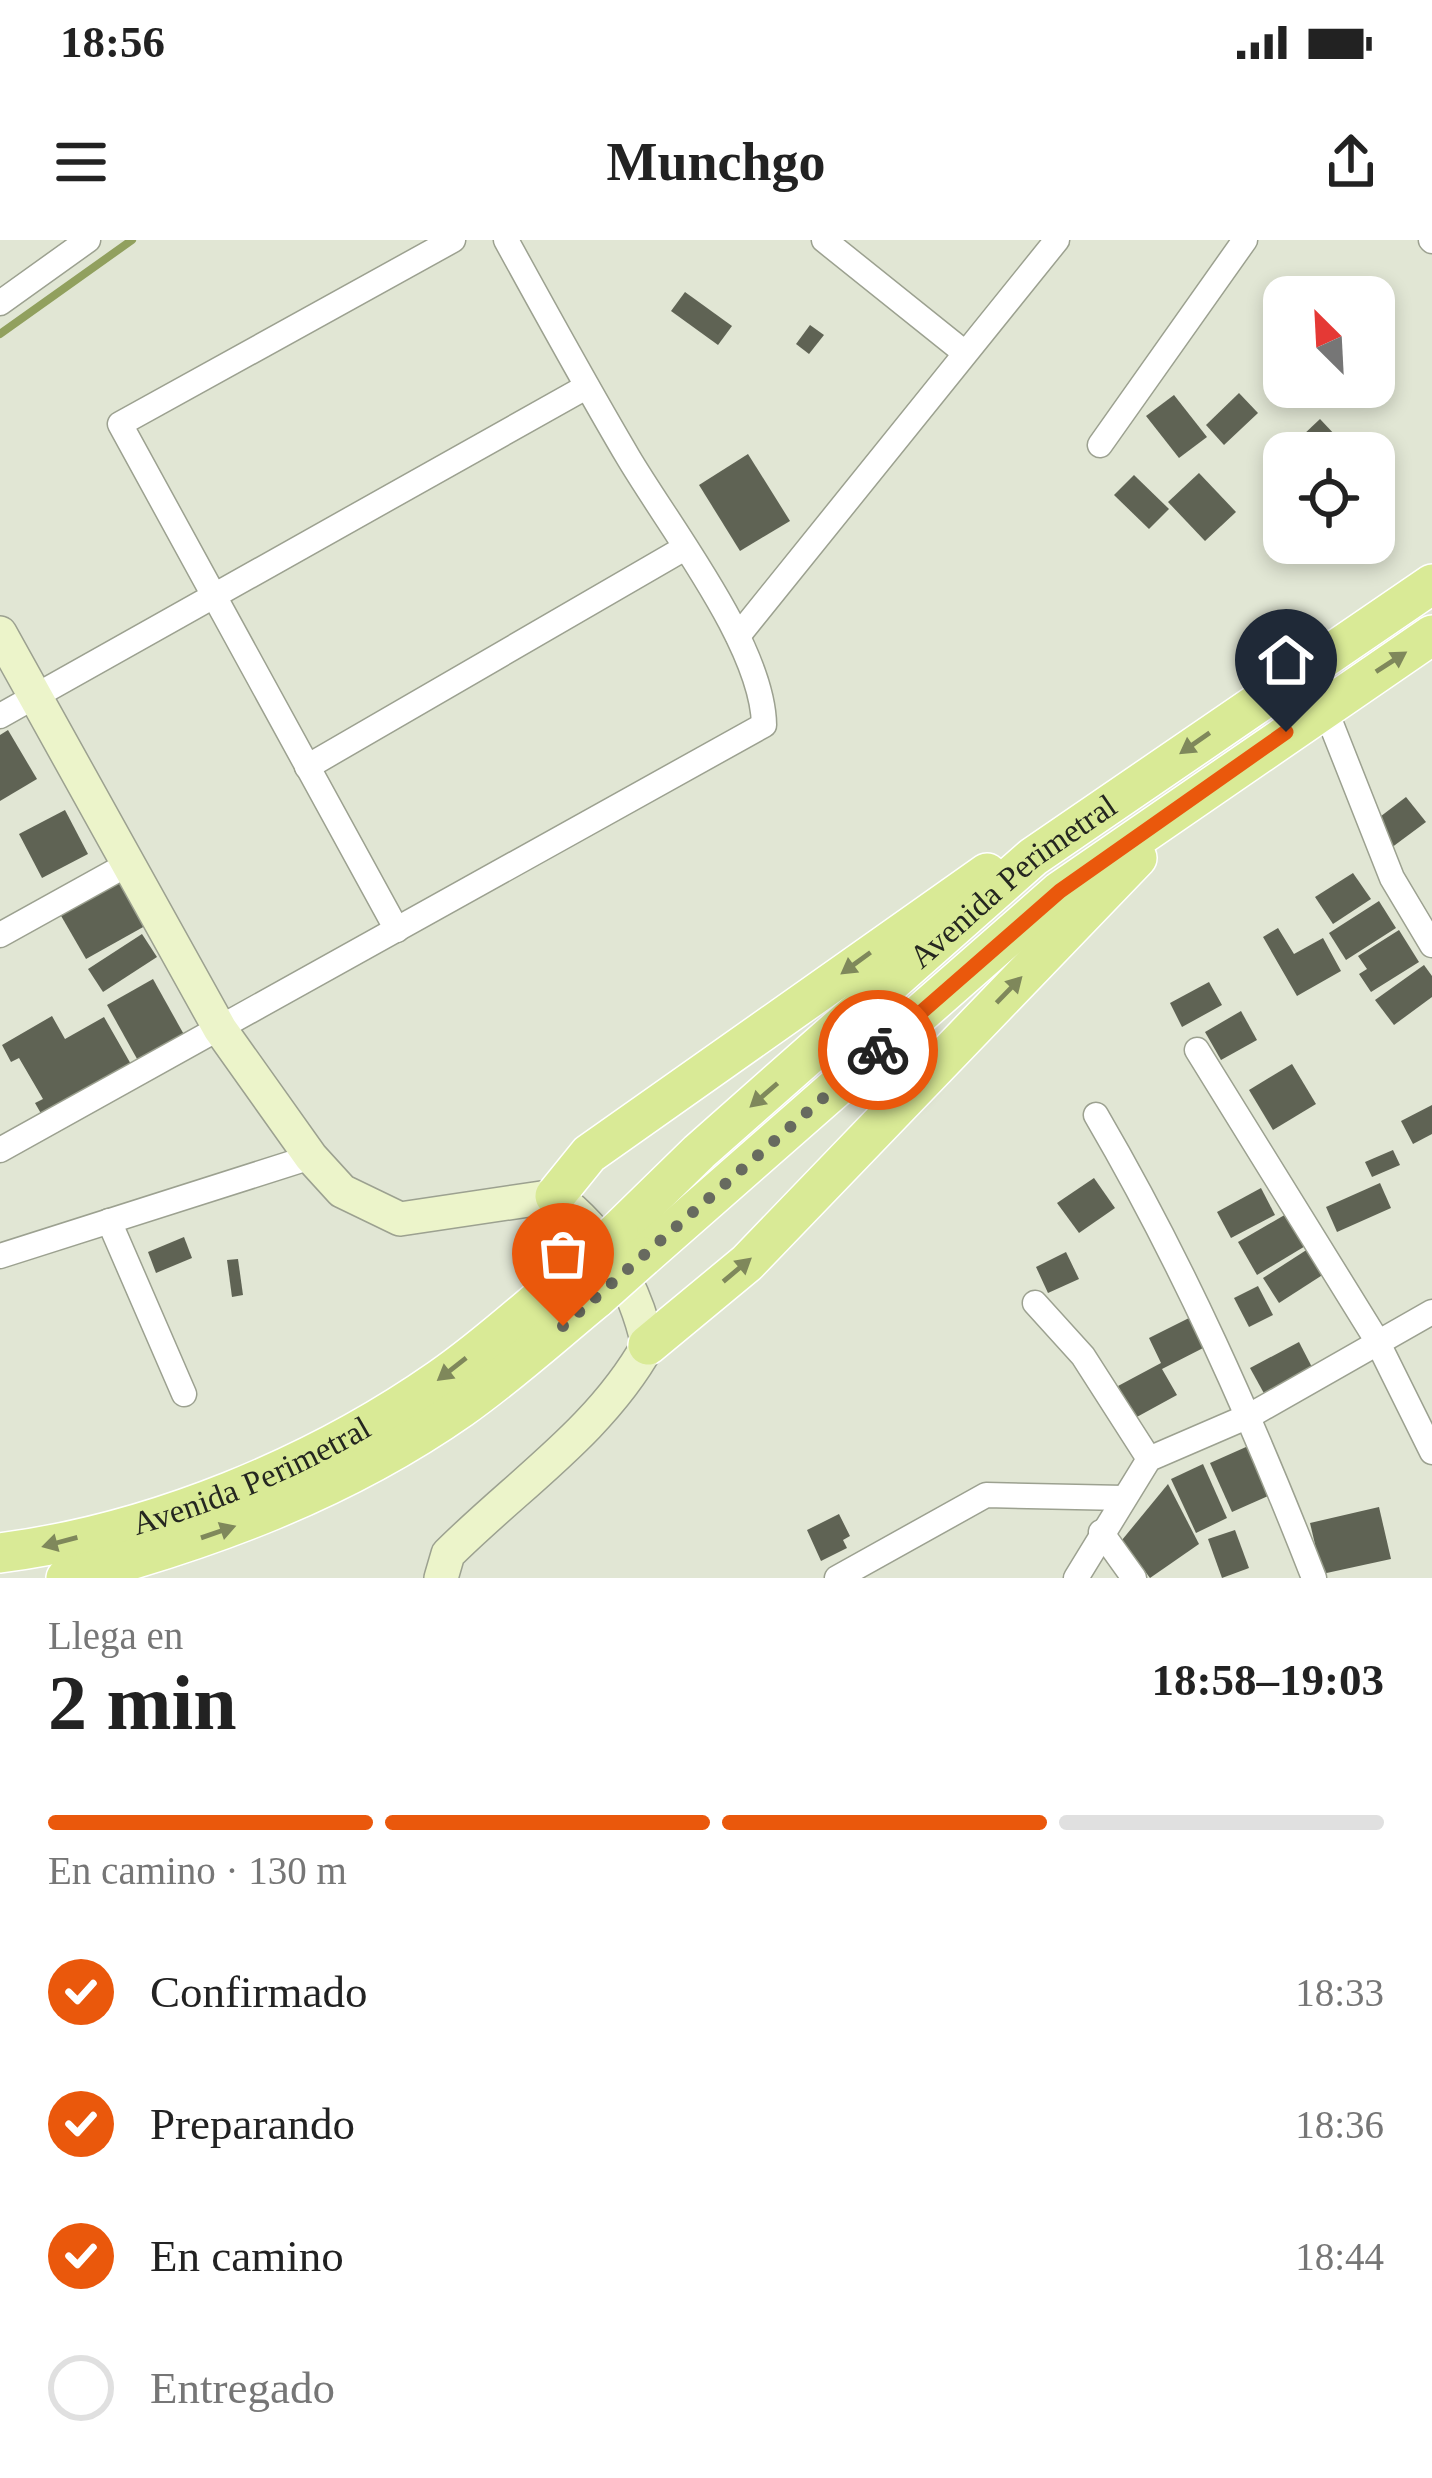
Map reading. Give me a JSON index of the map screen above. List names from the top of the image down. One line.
{"streets":{"main road":["Avenida Perimetral"]},"north":"top left","page":{"status":"18:56","header":"Munchgo","heading":["2 min","Llega en","18:58–19:03"],"bar":"En camino · 130 m","list":[["Confirmado","18:33"],["Preparando","18:36"],["En camino","18:44"],"Entregado"]}}
